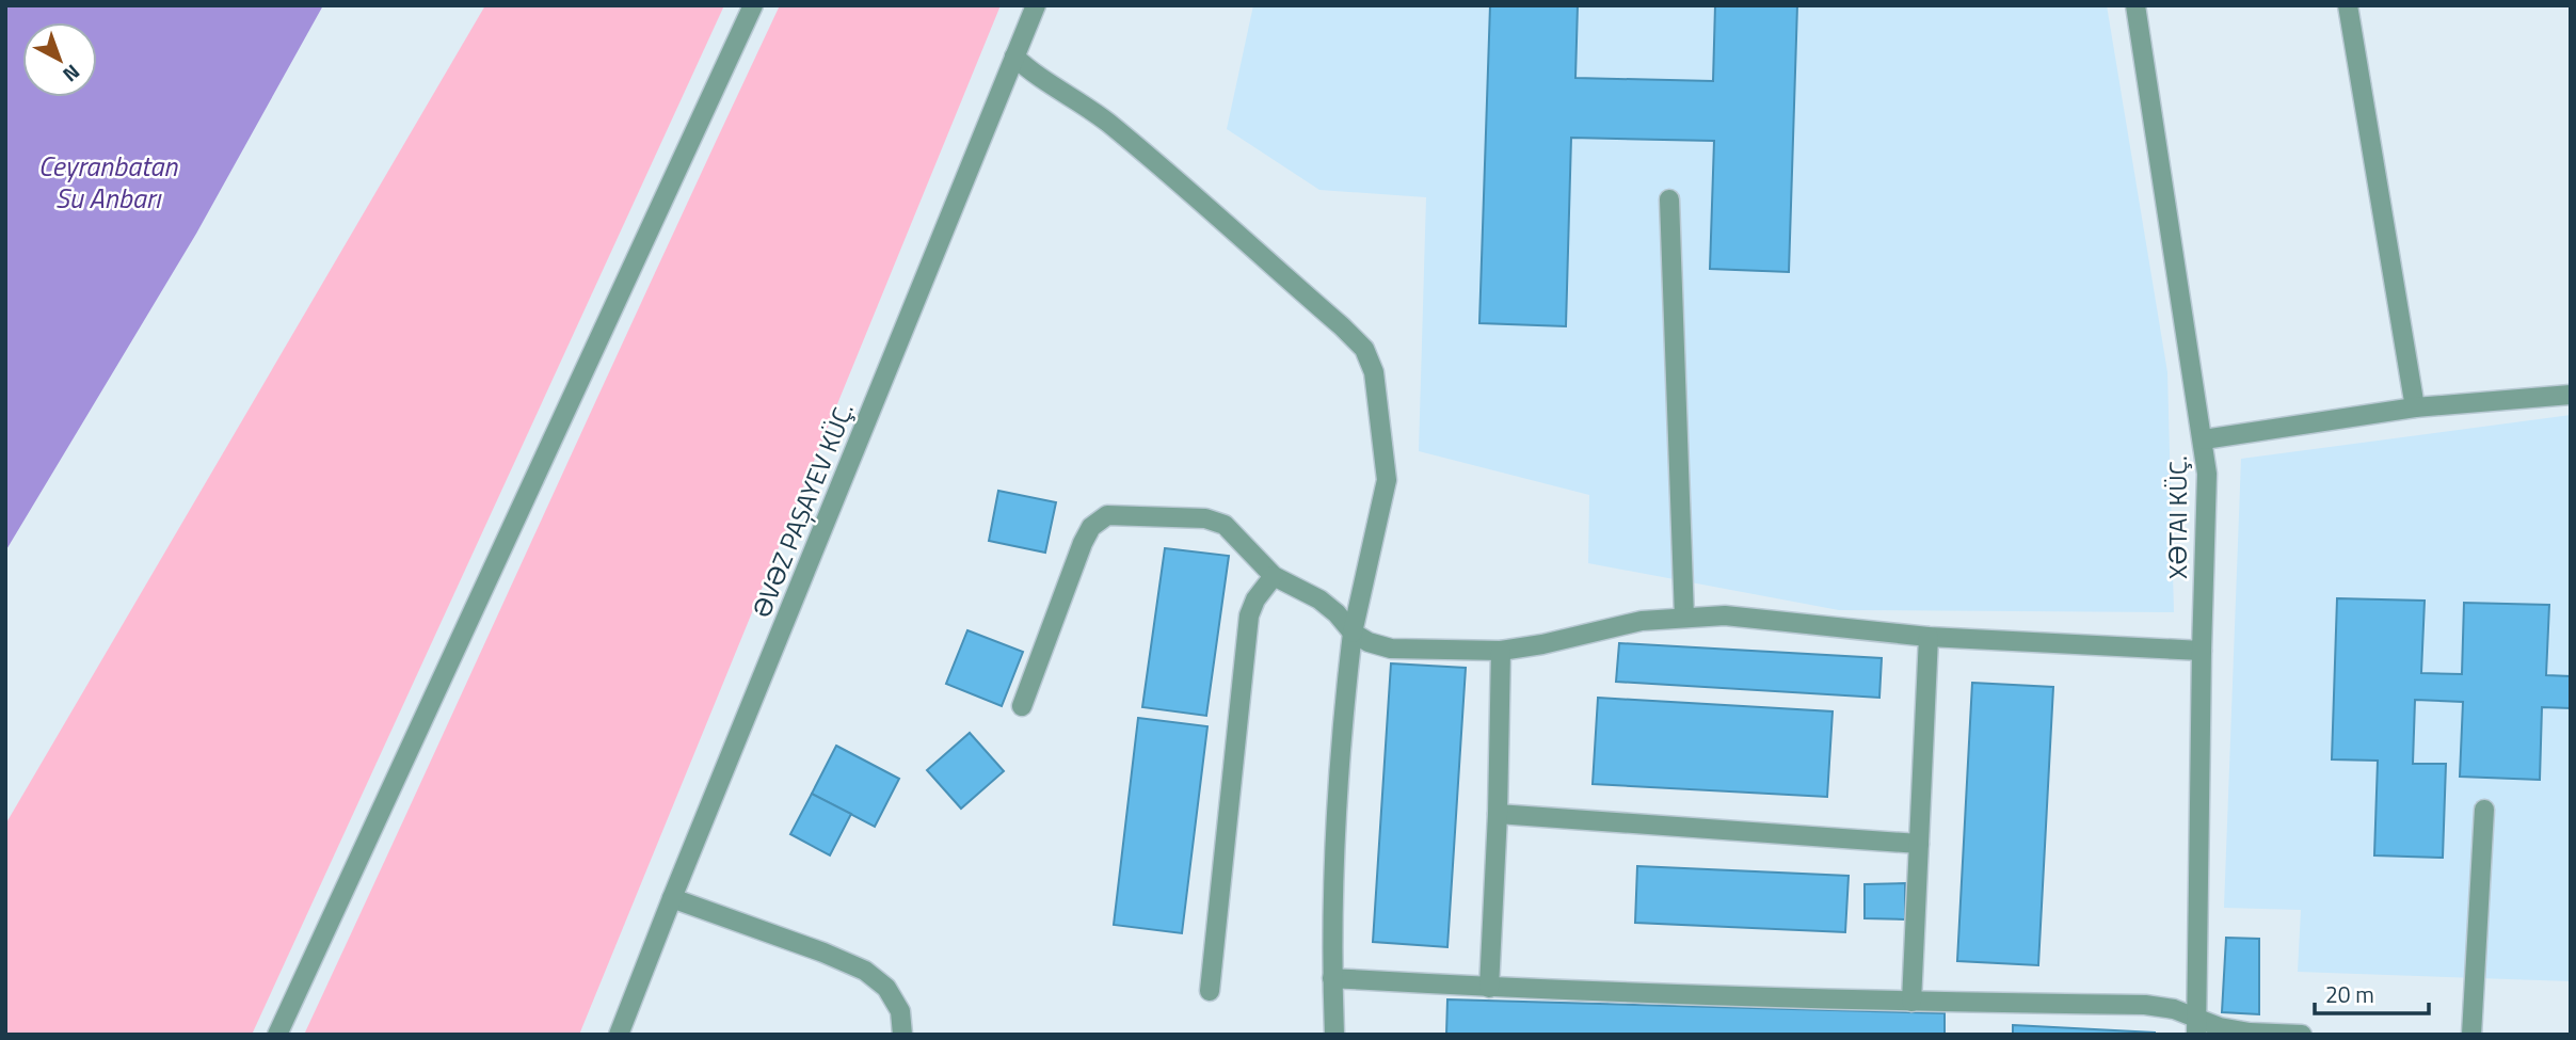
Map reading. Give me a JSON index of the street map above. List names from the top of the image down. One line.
{"streets":{"street":["ƏVƏZ PAŞAYEV KÜÇ.","XƏTAI KÜÇ."]},"water":["Ceyranbatan Su Anbarı"],"scale_bar":"20 m","north":"bottom right"}
